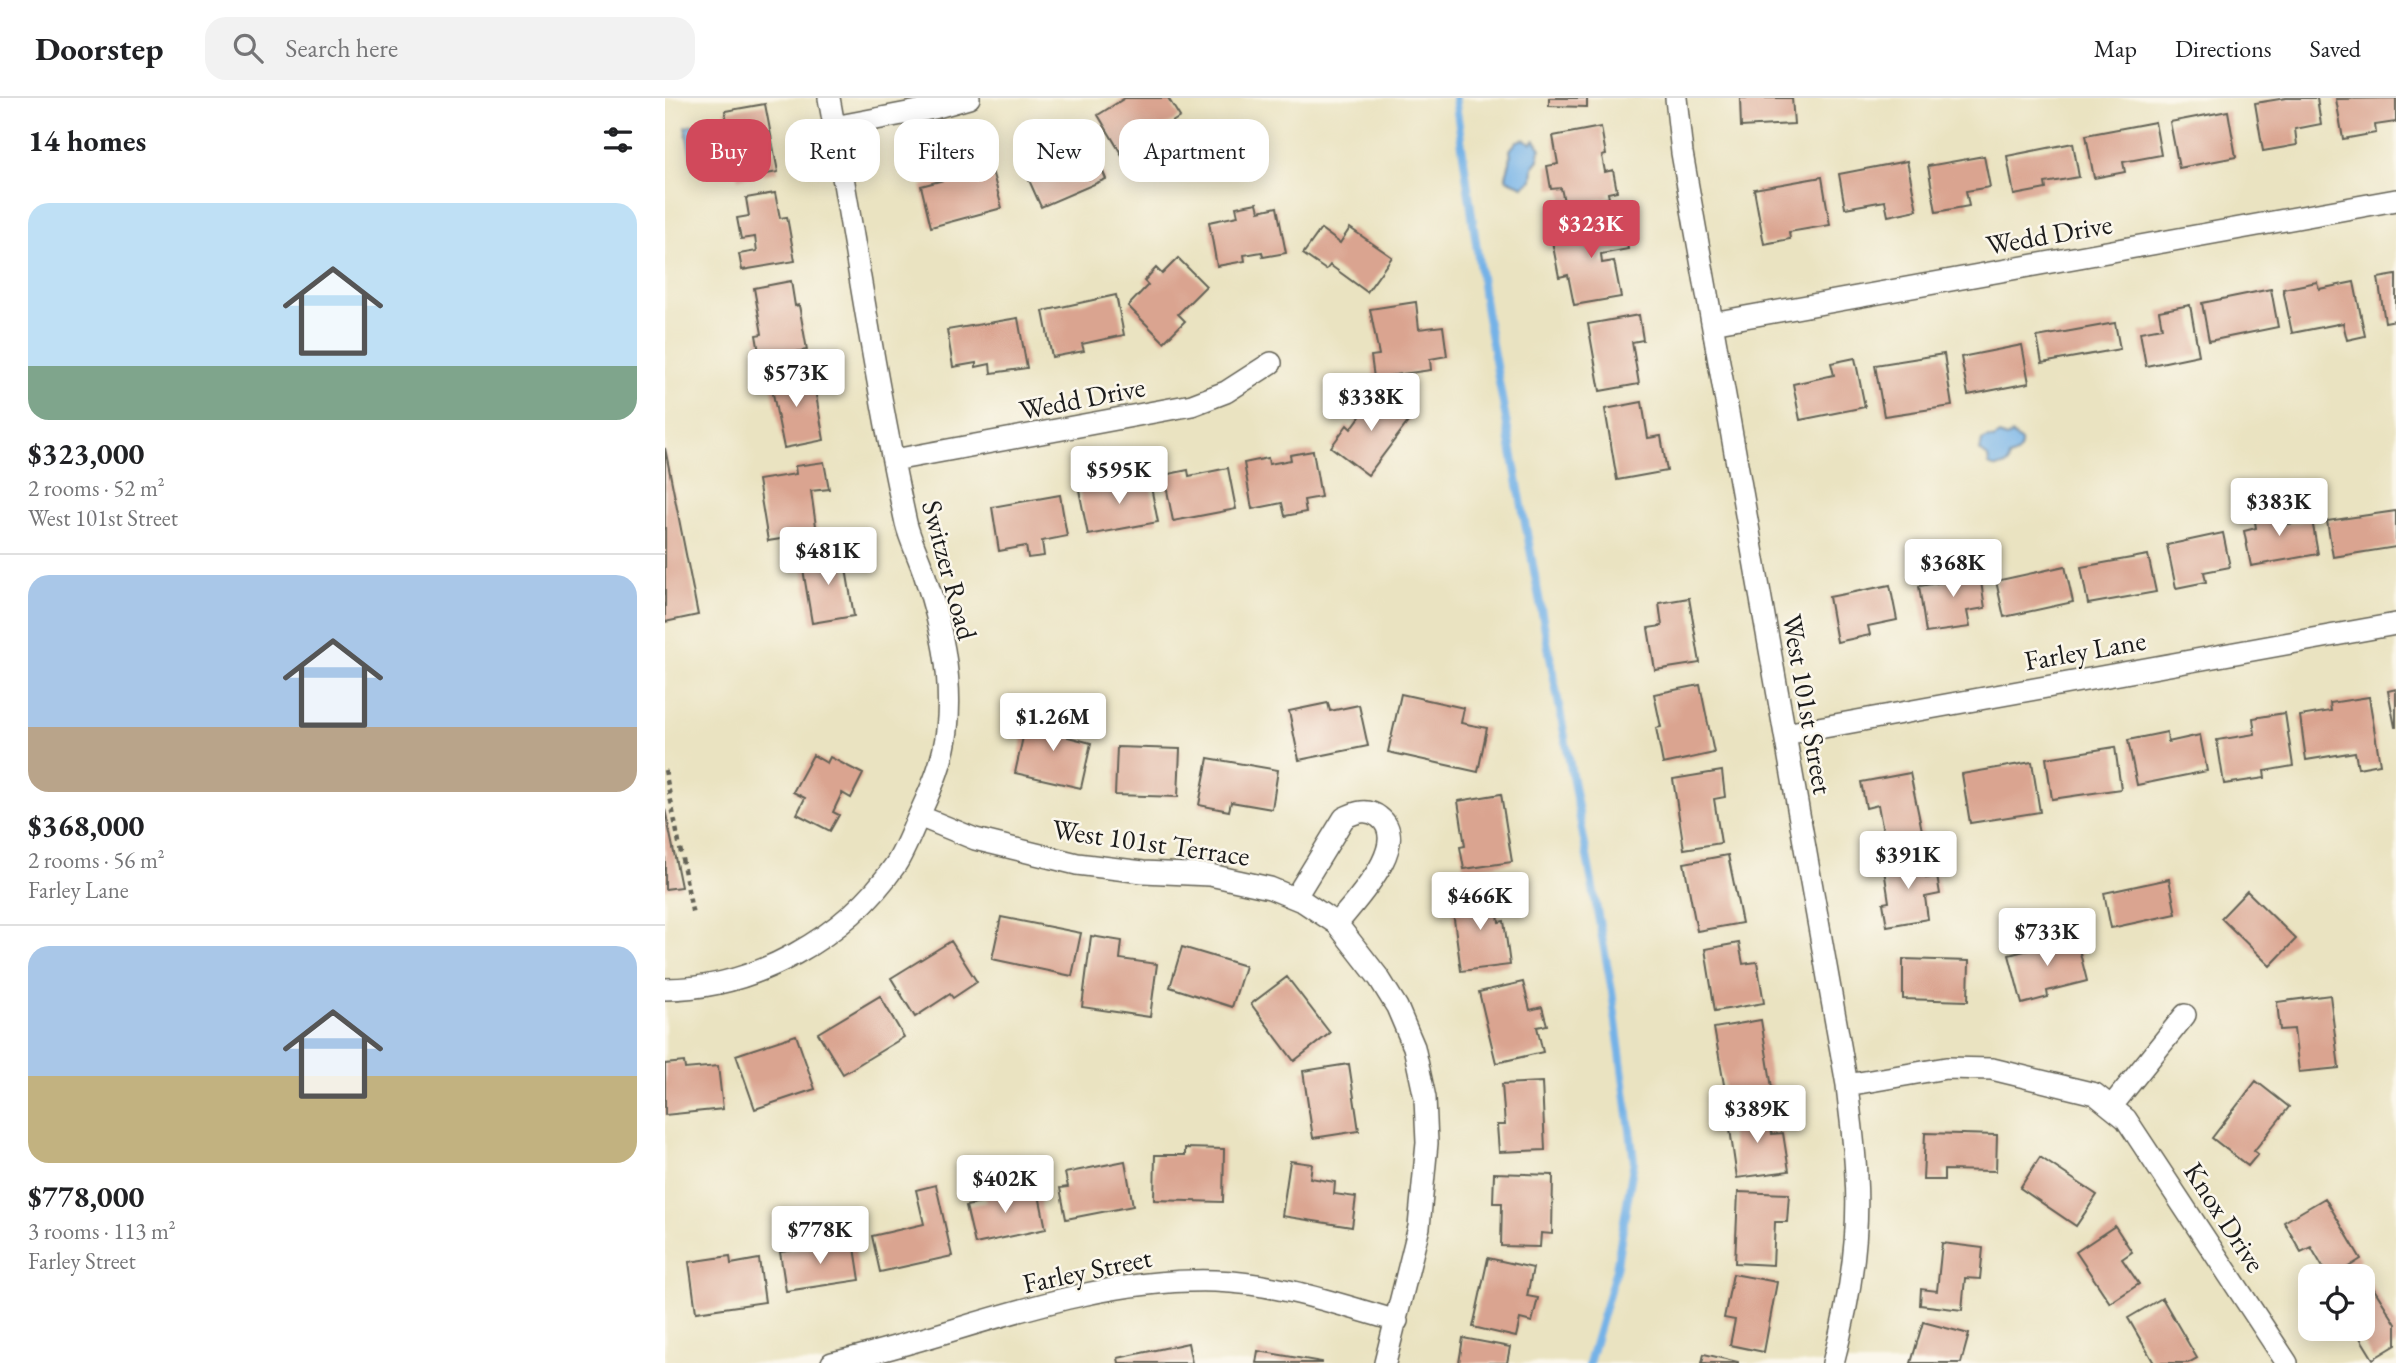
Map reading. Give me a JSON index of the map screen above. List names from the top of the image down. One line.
{"streets":{"street":["Wedd Drive","Switzer Road","Farley Lane","West 101st Street","West 101st Terrace","Knox Drive","Farley Street"]},"crossings":[["Wedd Drive","Switzer Road"],["Wedd Drive","West 101st Street"],["Switzer Road","West 101st Terrace"],["Farley Lane","West 101st Street"],["West 101st Street","Knox Drive"],["West 101st Terrace","Farley Street"]],"page":{"header":"Doorstep","search":"Search here","nav":["Map","Directions","Saved"],"heading":"14 homes","chip":["Buy","Rent","Filters","New","Apartment"],"list":[{"name":"$323,000","note":"2 rooms · 52 m² · West 101st Street"},{"name":"$368,000","note":"2 rooms · 56 m² · Farley Lane"},{"name":"$778,000","note":"3 rooms · 113 m² · Farley Street"}],"price":["$323K","$573K","$338K","$595K","$383K","$481K","$368K","$1.26M","$391K","$466K","$733K","$389K","$402K","$778K"]}}
